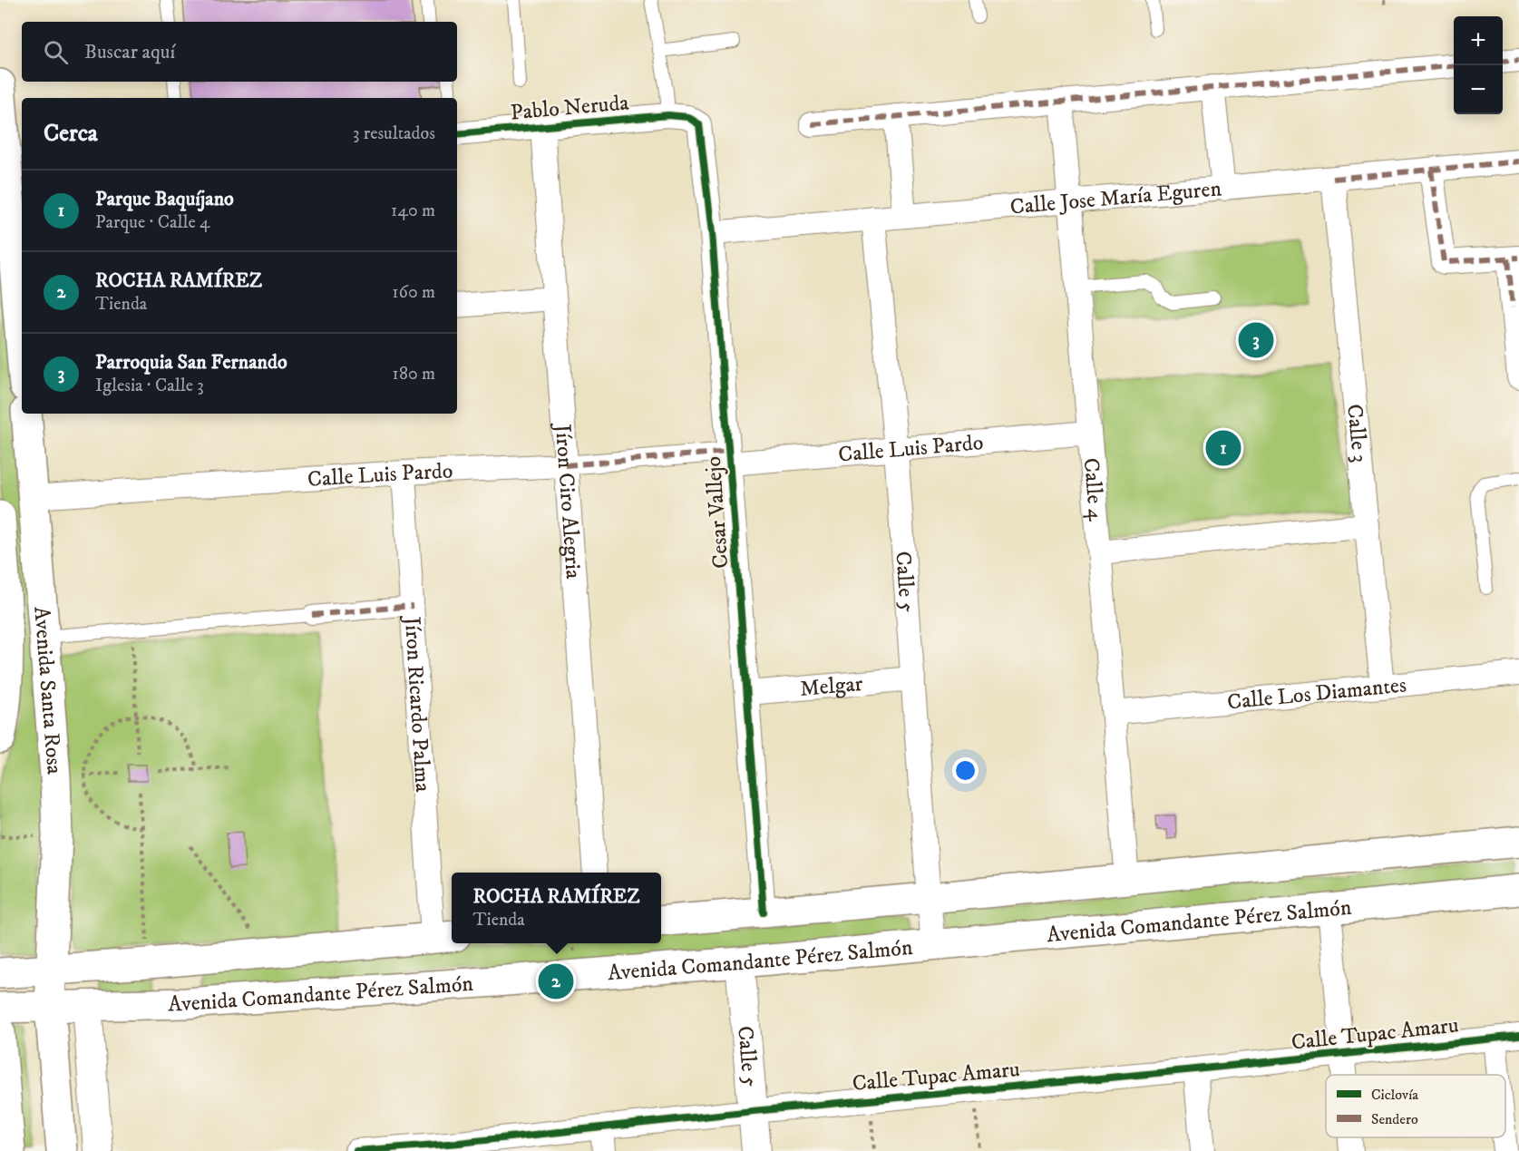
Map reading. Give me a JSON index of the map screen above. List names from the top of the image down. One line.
{"streets":{"main road":["Avenida Santa Rosa","Avenida Comandante Pérez Salmón"],"street":["Pablo Neruda","Calle Jose María Eguren","Calle 3","Calle Luis Pardo","Calle 4","Jíron Ciro Alegria","Cesar Vallejo","Calle 5","Melgar","Calle Los Diamantes","Jíron Ricardo Palma","Calle Tupac Amaru"]},"crossings":[["Pablo Neruda","Jíron Ciro Alegria"],["Pablo Neruda","Cesar Vallejo"],["Calle Jose María Eguren","Calle 3"],["Calle Jose María Eguren","Calle 4"],["Calle Jose María Eguren","Cesar Vallejo"],["Calle Jose María Eguren","Calle 5"],["Calle 3","Calle Los Diamantes"],["Calle Luis Pardo","Calle 4"],["Calle Luis Pardo","Jíron Ciro Alegria"],["Calle Luis Pardo","Cesar Vallejo"],["Calle Luis Pardo","Calle 5"],["Calle Luis Pardo","Avenida Santa Rosa"],["Calle Luis Pardo","Jíron Ricardo Palma"],["Calle 4","Calle Los Diamantes"],["Cesar Vallejo","Melgar"],["Calle 5","Melgar"],["Calle 5","Avenida Comandante Pérez Salmón"],["Calle 5","Calle Tupac Amaru"],["Avenida Santa Rosa","Avenida Comandante Pérez Salmón"],["Jíron Ricardo Palma","Avenida Comandante Pérez Salmón"]],"legend":["Ciclovía","Sendero"],"page":{"map_buttons":["+","−"],"search":"Buscar aquí","heading":["Cerca","3 resultados"],"list":[{"mark":"1","name":"Parque Baquíjano","note":"Parque · Calle 4","value":"140 m"},{"mark":"2","name":"ROCHA RAMÍREZ","note":"Tienda","value":"160 m"},{"mark":"3","name":"Parroquia San Fernando","note":"Iglesia · Calle 3","value":"180 m"}],"pins":["3","1","2"],"popup":["ROCHA RAMÍREZ","Tienda"]}}
